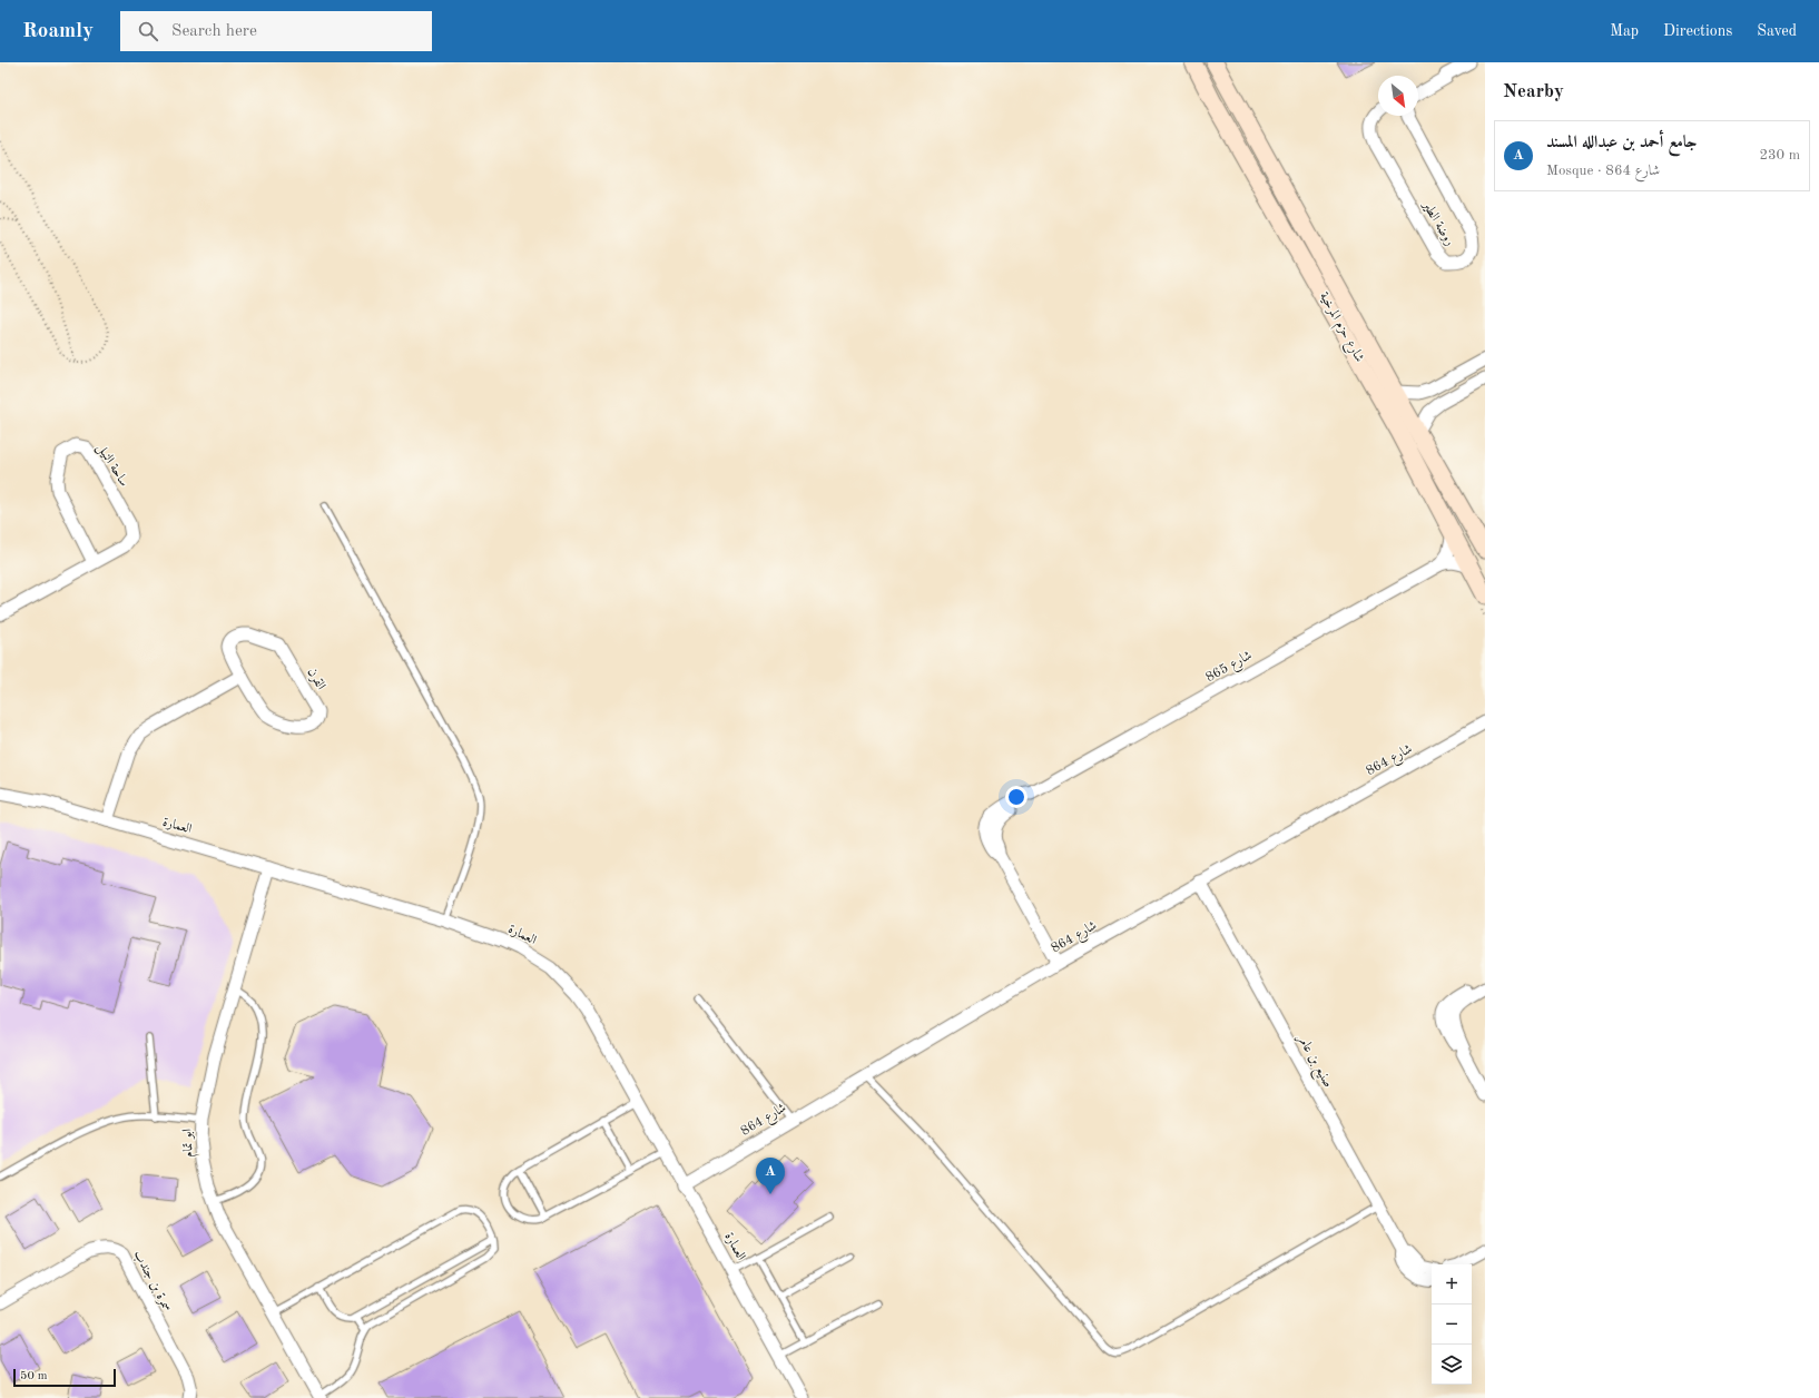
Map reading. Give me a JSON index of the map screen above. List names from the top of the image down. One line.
{"streets":{"street":["روضة الطير","شارع حزم المرخية","ساحة النيل","شارع 865","القرن","شارع 864","العمارة","صنيع بن عامر","ابو تمام","سمرة بن جندب"]},"crossings":[["شارع حزم المرخية","شارع 865"],["شارع 865","شارع 864"],["شارع 864","العمارة"],["شارع 864","صنيع بن عامر"],["العمارة","ابو تمام"]],"scale_bar":"50 m","north":"bottom right","page":{"header":"Roamly","search":"Search here","nav":["Map","Directions","Saved"],"heading":"Nearby","list":[{"mark":"A","name":"جامع أحمد بن عبدالله المسند","note":"Mosque · شارع 864","value":"230 m"}],"pins":"A","map_buttons":["+","−"],"scale":"50 m"}}
